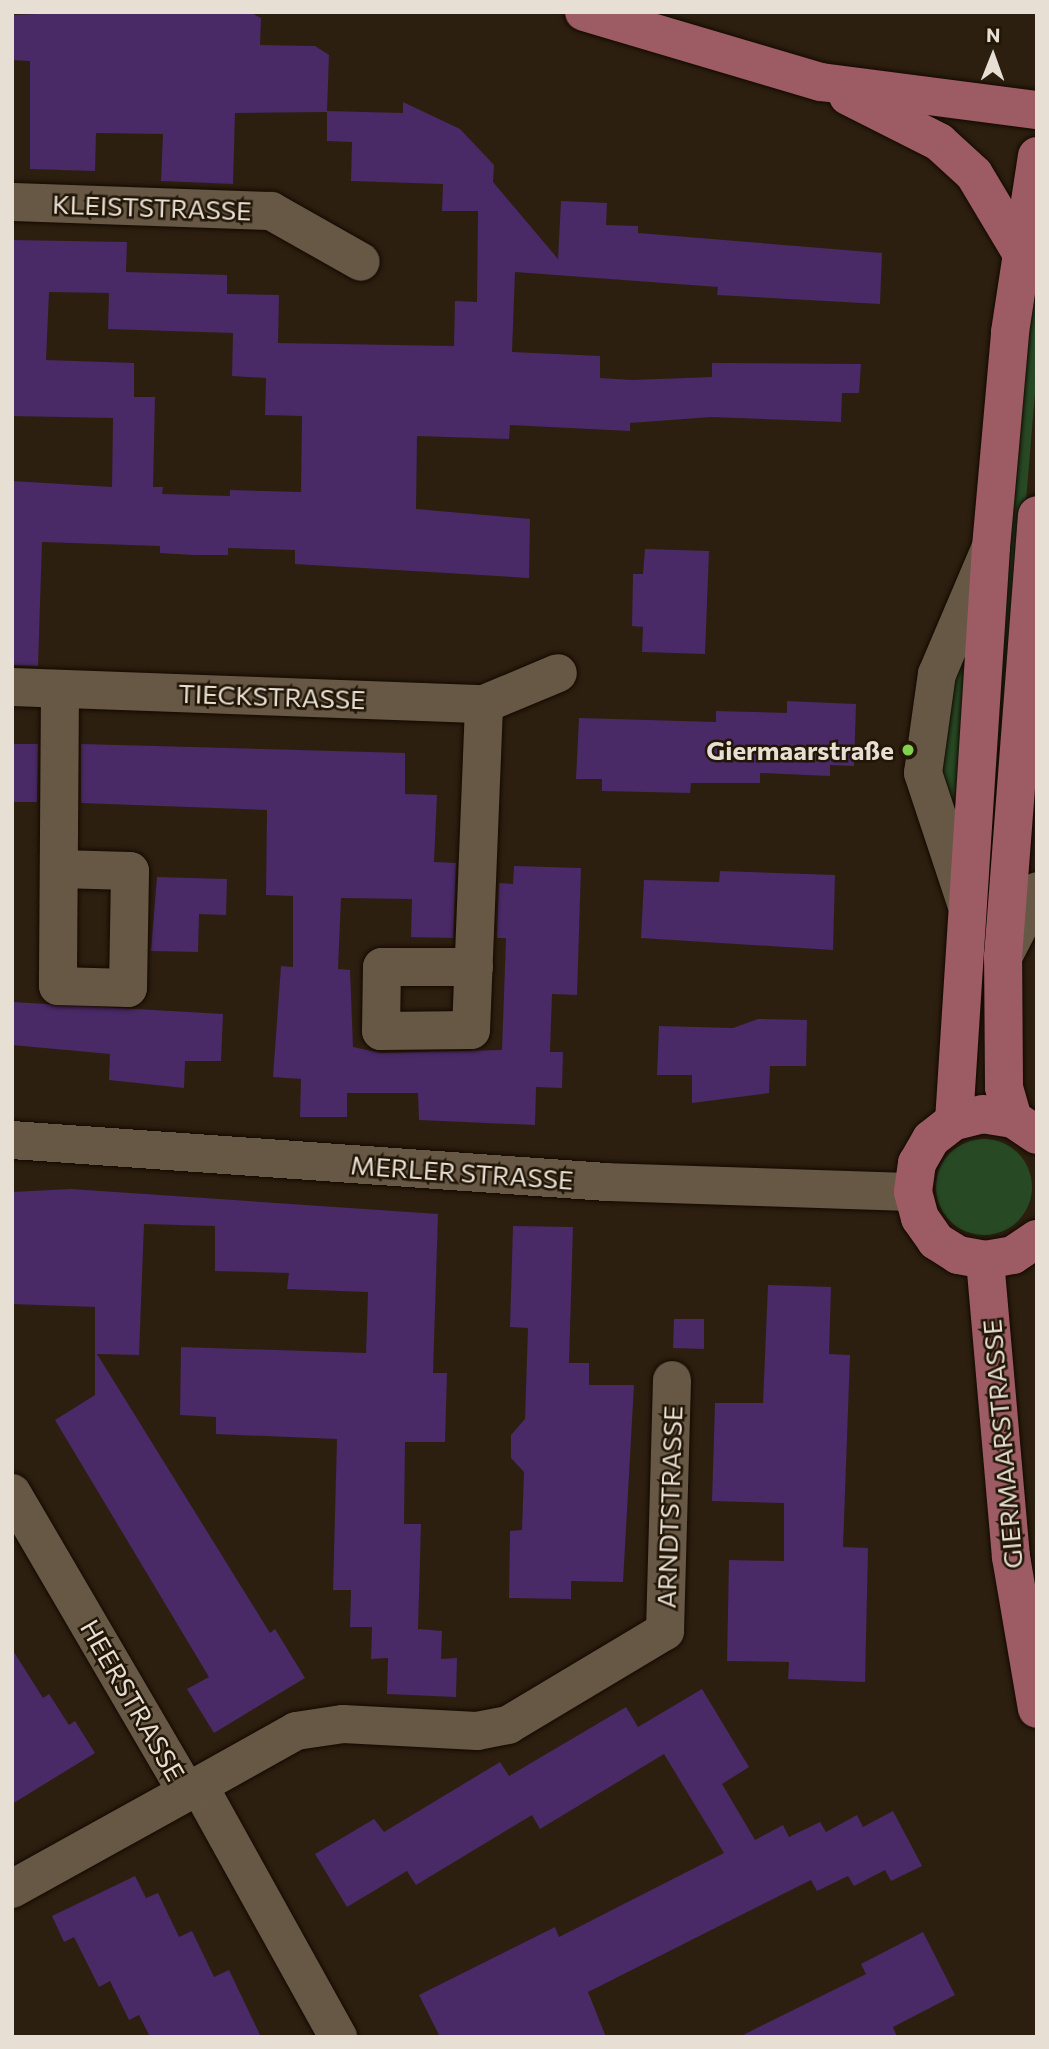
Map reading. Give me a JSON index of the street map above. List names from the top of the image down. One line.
{"streets":{"main road":["GIERMAARSTRASSE"],"street":["KLEISTSTRASSE","TIECKSTRASSE","MERLER STRASSE","ARNDTSTRASSE","HEERSTRASSE"]},"crossings":[["ARNDTSTRASSE","HEERSTRASSE"]],"places":["Giermaarstraße"],"north":"top"}
